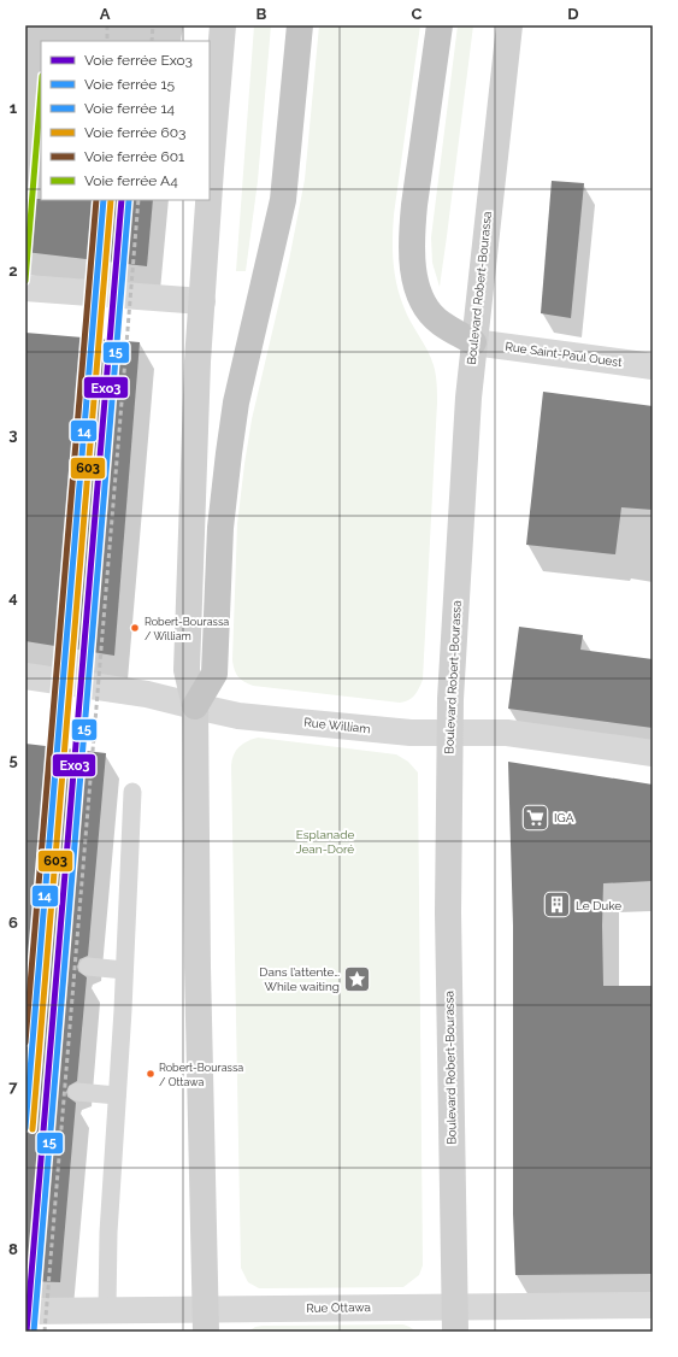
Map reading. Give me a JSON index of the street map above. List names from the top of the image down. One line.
{"streets":{"main road":["Boulevard Robert-Bourassa"],"street":["Rue Saint-Paul Ouest","Rue William","Rue Ottawa"]},"crossings":[["Boulevard Robert-Bourassa","Rue Saint-Paul Ouest"],["Boulevard Robert-Bourassa","Rue William"],["Boulevard Robert-Bourassa","Rue Ottawa"]],"parks":["Esplanade Jean-Doré"],"places":{"other":["Robert-Bourassa / William","Robert-Bourassa / Ottawa"],"supermarket":["IGA"],"building":["Le Duke"],"place":["Dans l’attente… While waiting"]},"lines":["rail line A4","rail line Exo3","rail line 15","rail line 14","rail line 603","rail line 601"],"legend":["Voie ferrée Exo3","Voie ferrée 15","Voie ferrée 14","Voie ferrée 603","Voie ferrée 601","Voie ferrée A4"],"grid":{"columns":["A","B","C","D"],"rows":["1","2","3","4","5","6","7","8"]}}
